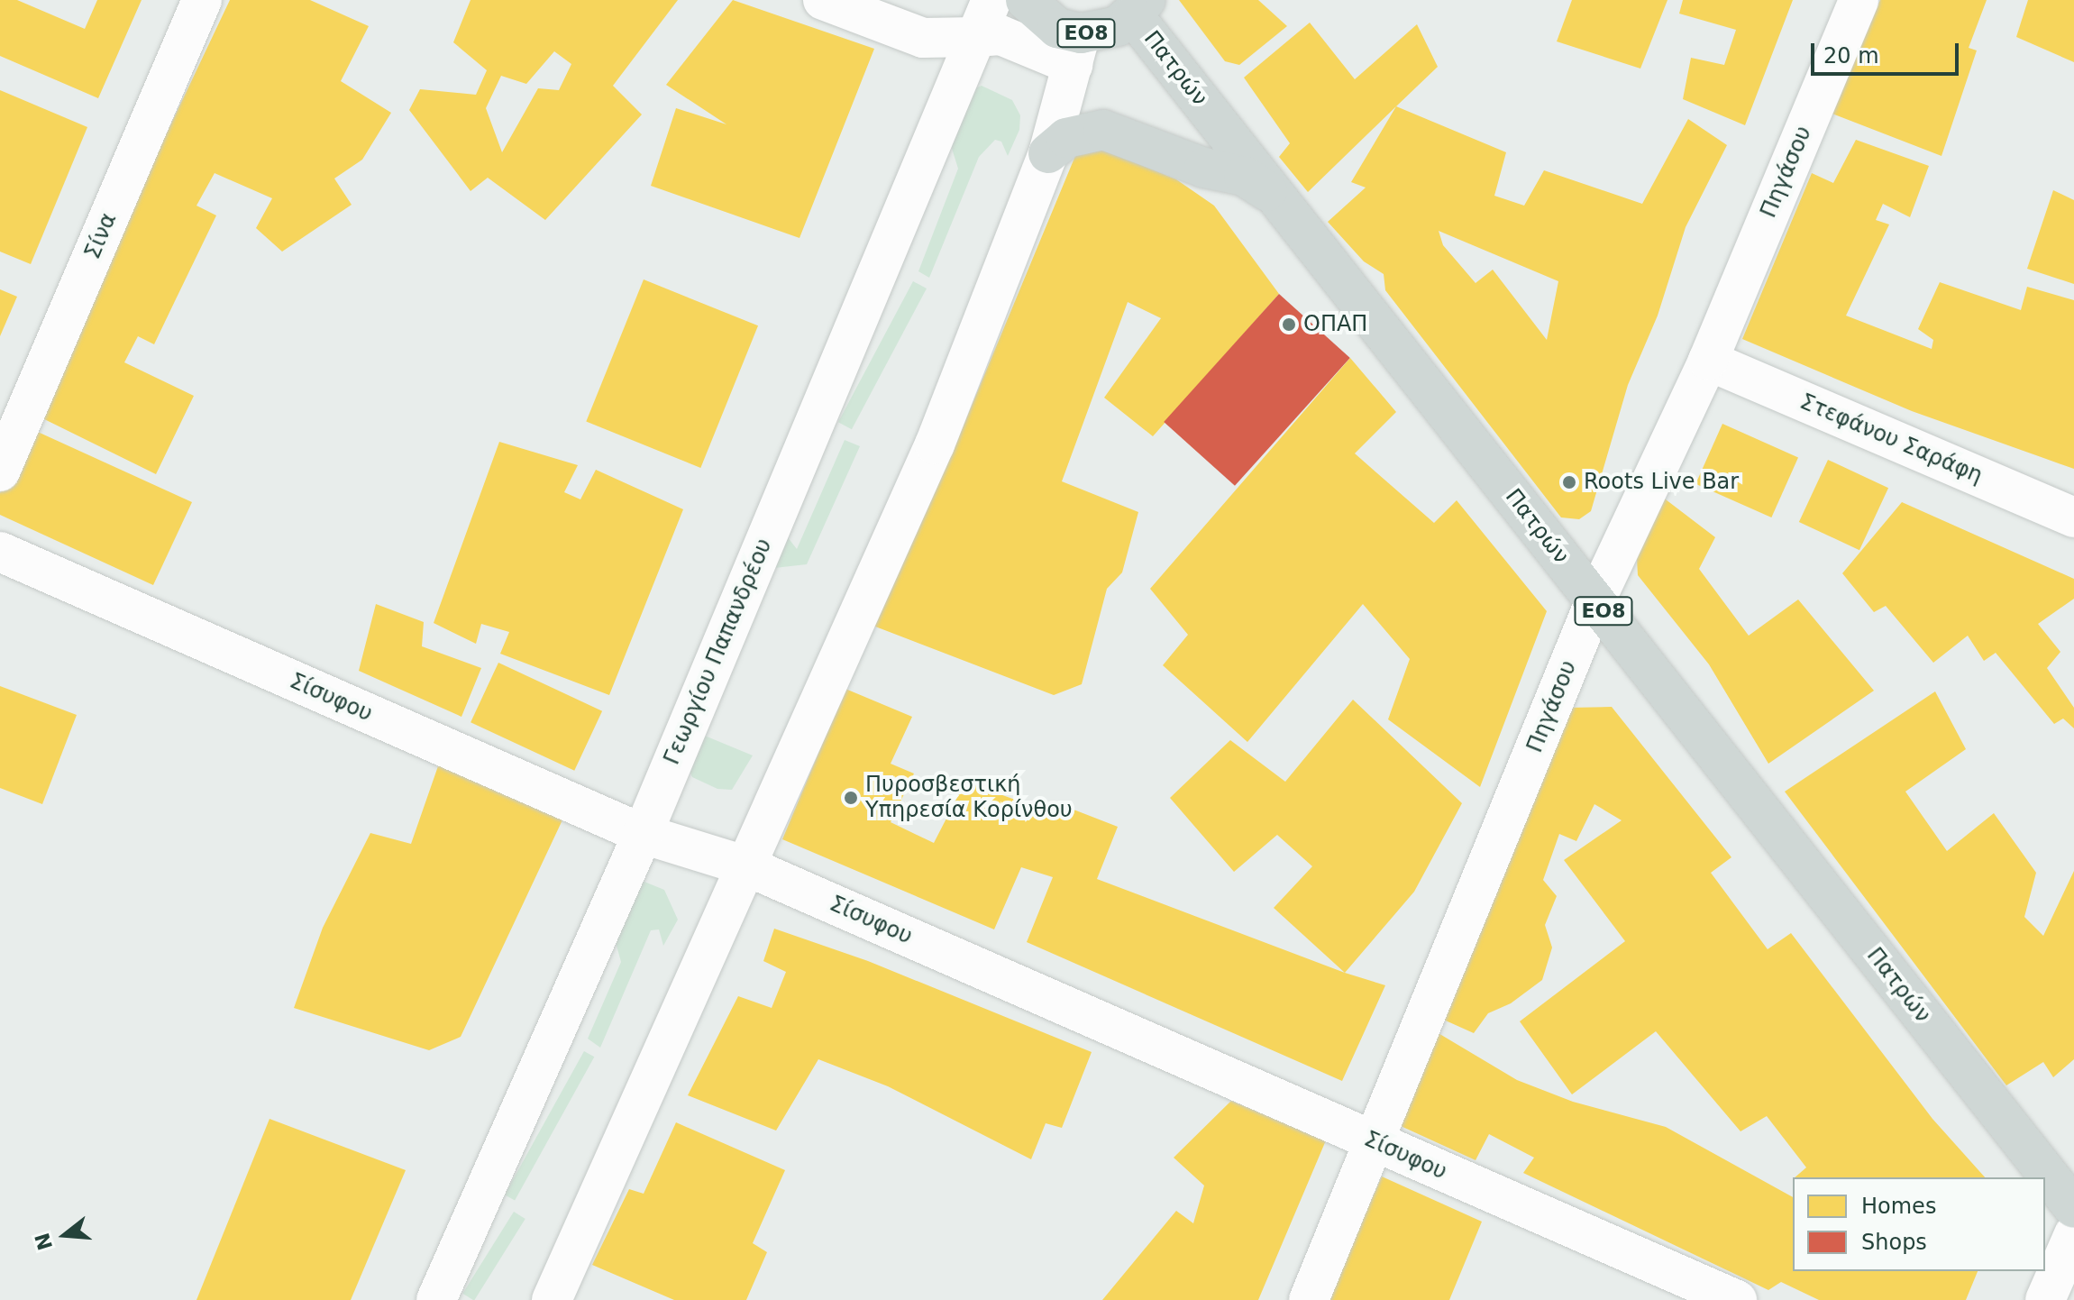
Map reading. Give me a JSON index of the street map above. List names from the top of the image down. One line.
{"streets":{"main road":["ΕΟ8","Πατρών"],"street":["Πηγάσου","Σίνα","Στεφάνου Σαράφη","Γεωργίου Παπανδρέου","Σίσυφου"]},"crossings":[["ΕΟ8","Πατρών"],["Πατρών","Πηγάσου"],["Πηγάσου","Στεφάνου Σαράφη"],["Πηγάσου","Σίσυφου"],["Γεωργίου Παπανδρέου","Σίσυφου"]],"places":["ΟΠΑΠ","Roots Live Bar","Πυροσβεστική Υπηρεσία Κορίνθου"],"legend":["Homes","Shops"],"scale_bar":"20 m","north":"left"}
